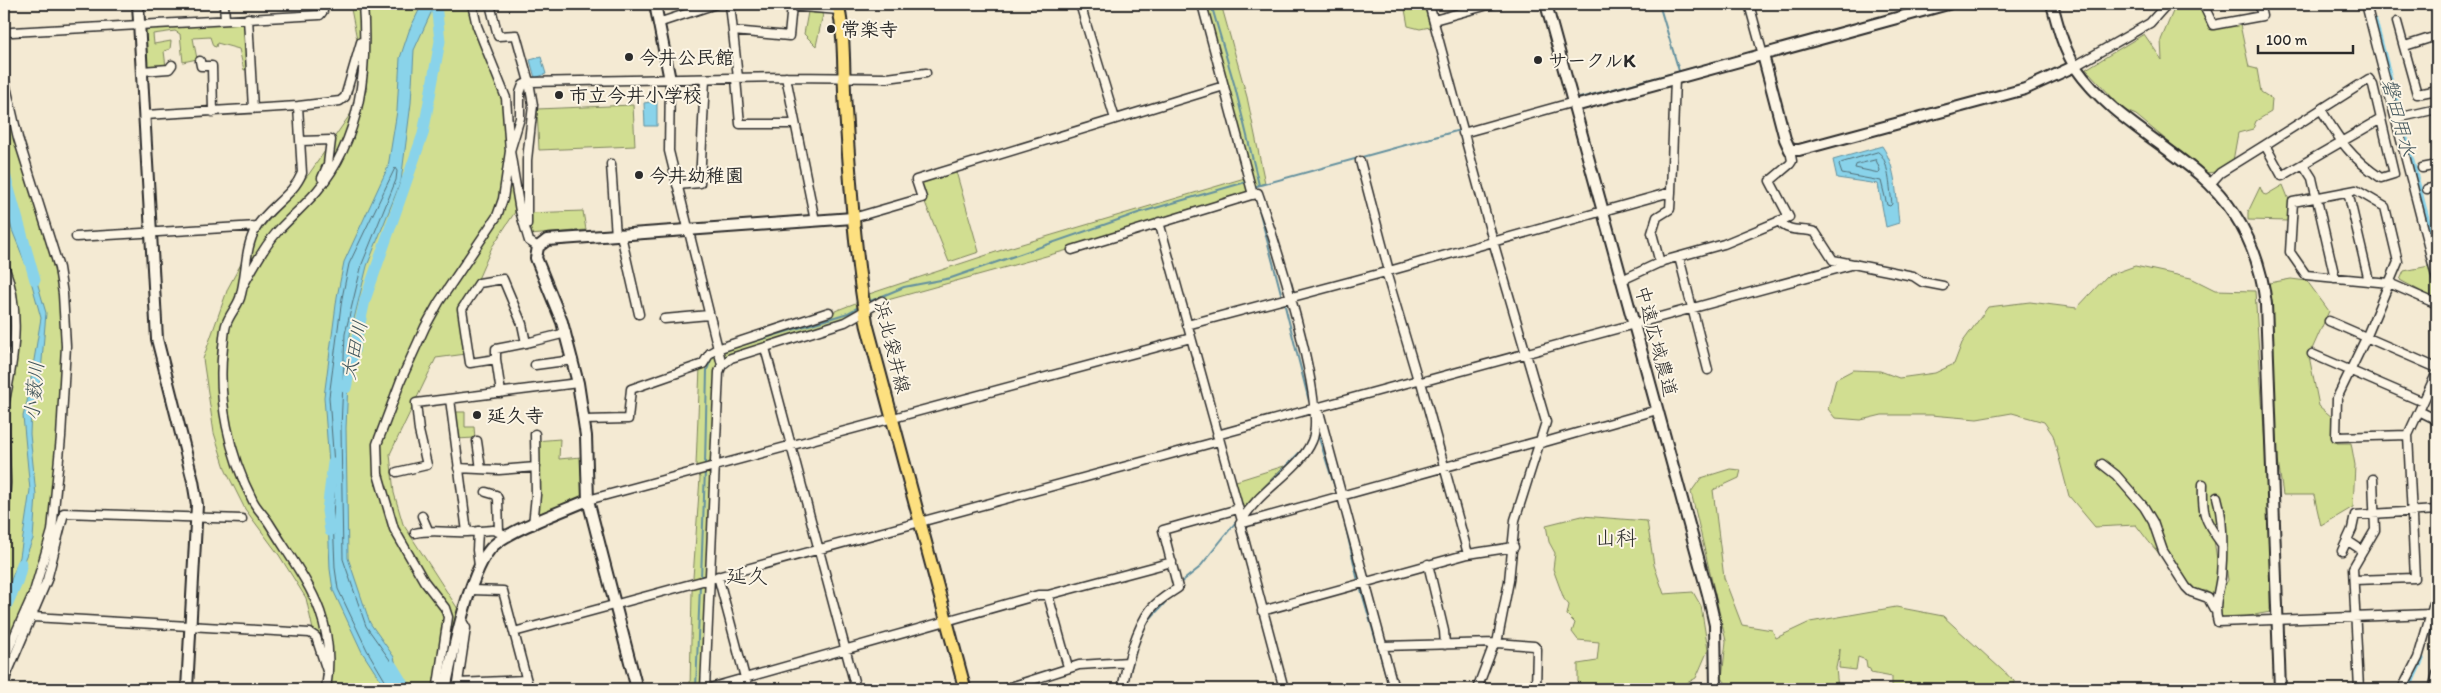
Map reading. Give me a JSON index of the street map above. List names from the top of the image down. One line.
{"streets":{"main road":["浜北袋井線"],"street":["中遠広域農道"]},"districts":["山科","延久"],"water":["磐田用水","太田川","小薮川"],"places":["常楽寺","今井公民館","サークルK","市立今井小学校","今井幼稚園","延久寺"],"scale_bar":"100 m"}
